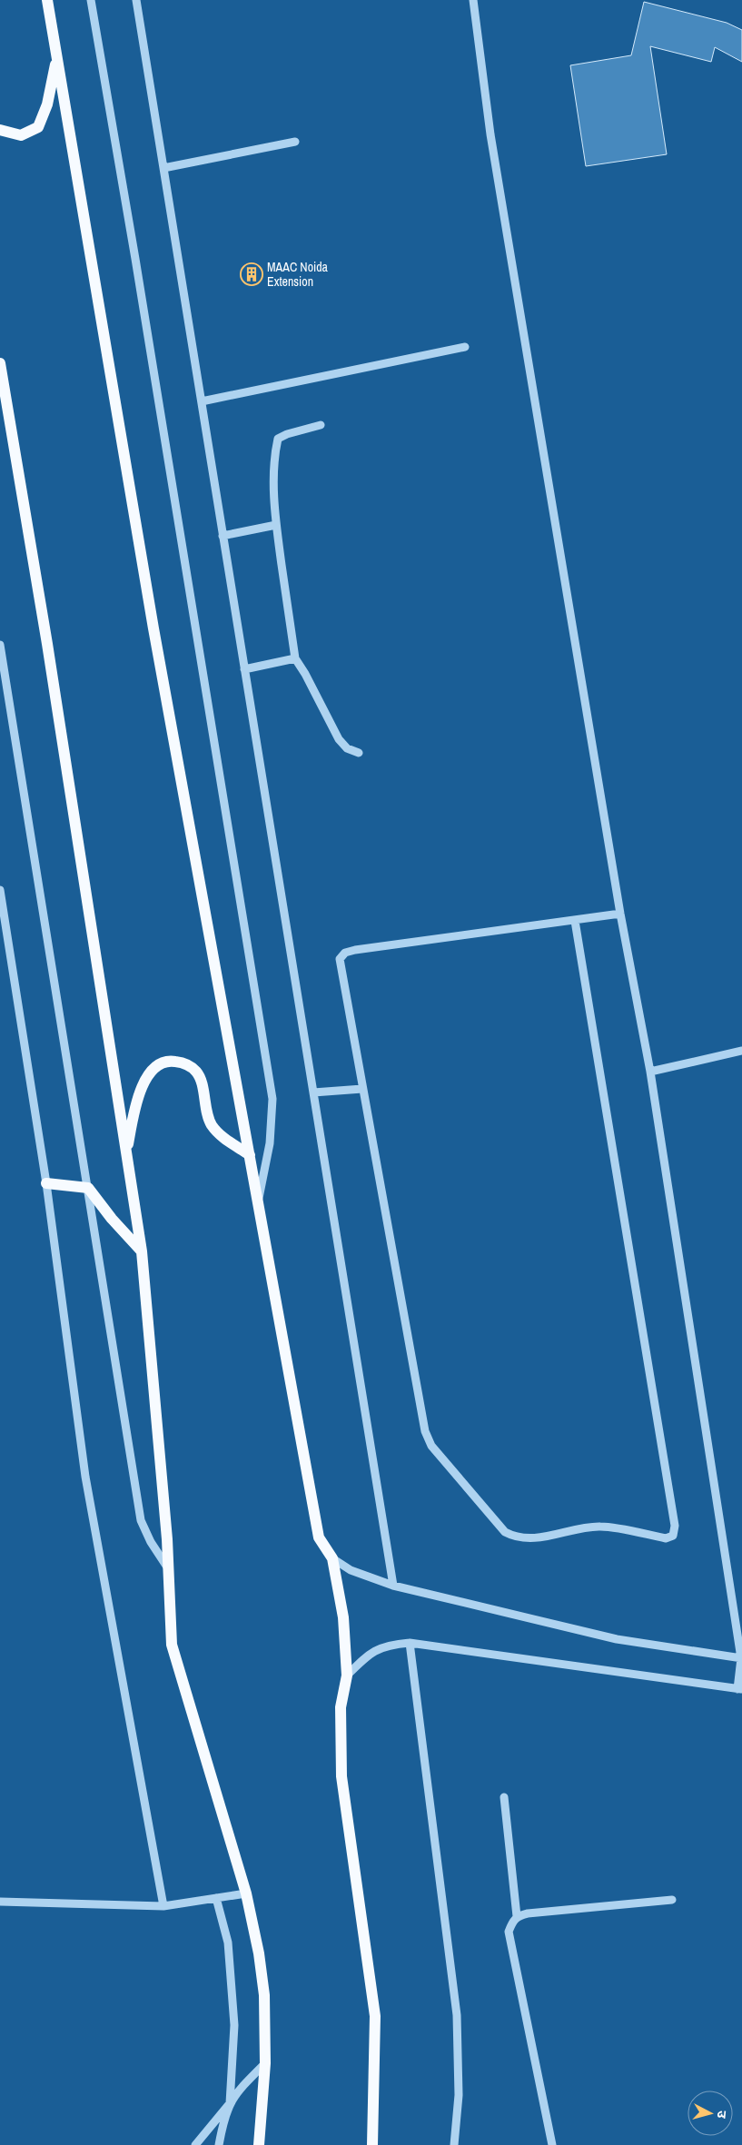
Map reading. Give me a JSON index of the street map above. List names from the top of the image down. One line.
{"places":{"building":["MAAC Noida Extension"]},"north":"right"}
